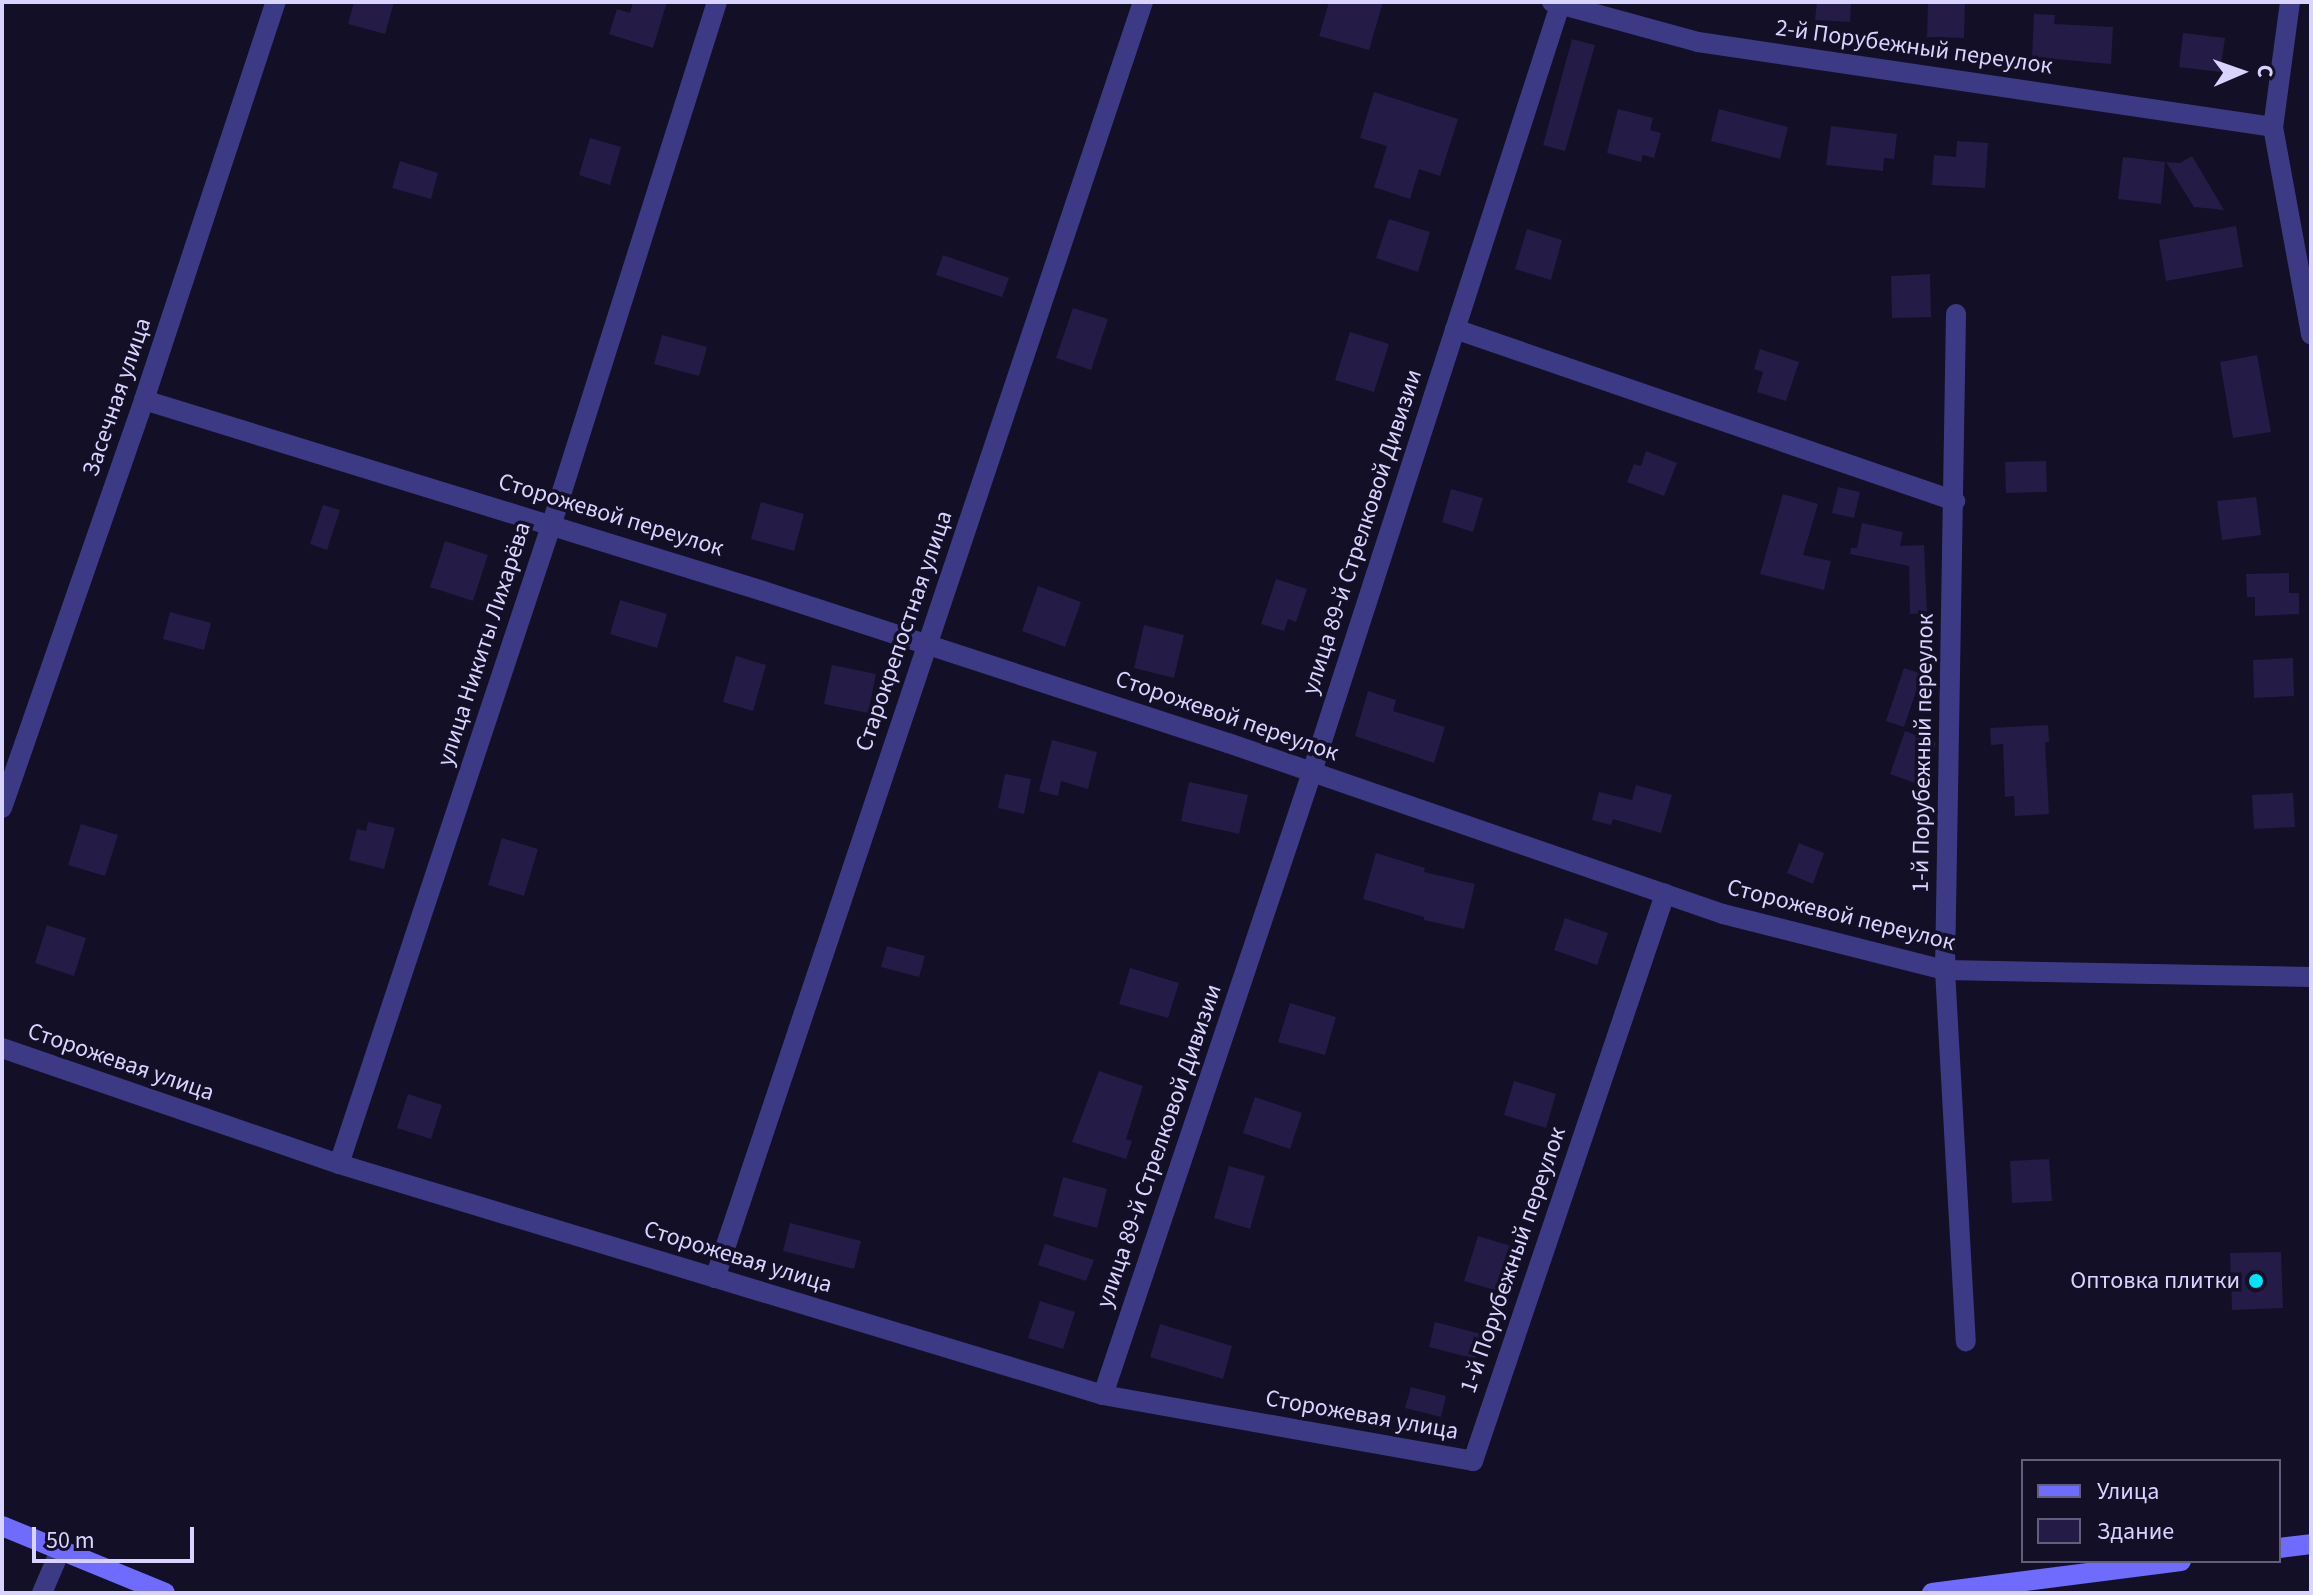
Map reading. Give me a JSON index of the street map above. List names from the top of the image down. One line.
{"streets":{"street":["2-й Порубежный переулок","Засечная улица","Сторожевой переулок","улица 89-й Стрелковой Дивизии","Старокрепостная улица","улица Никиты Лихарёва","1-й Порубежный переулок","Сторожевая улица"]},"crossings":[["2-й Порубежный переулок","улица 89-й Стрелковой Дивизии"],["Засечная улица","Сторожевой переулок"],["Сторожевой переулок","улица 89-й Стрелковой Дивизии"],["Сторожевой переулок","Старокрепостная улица"],["Сторожевой переулок","улица Никиты Лихарёва"],["Сторожевой переулок","1-й Порубежный переулок"],["улица 89-й Стрелковой Дивизии","Сторожевая улица"],["Старокрепостная улица","Сторожевая улица"],["улица Никиты Лихарёва","Сторожевая улица"],["1-й Порубежный переулок","Сторожевая улица"]],"places":["Оптовка плитки"],"legend":["Улица","Здание"],"scale_bar":"50 m","north":"right"}
